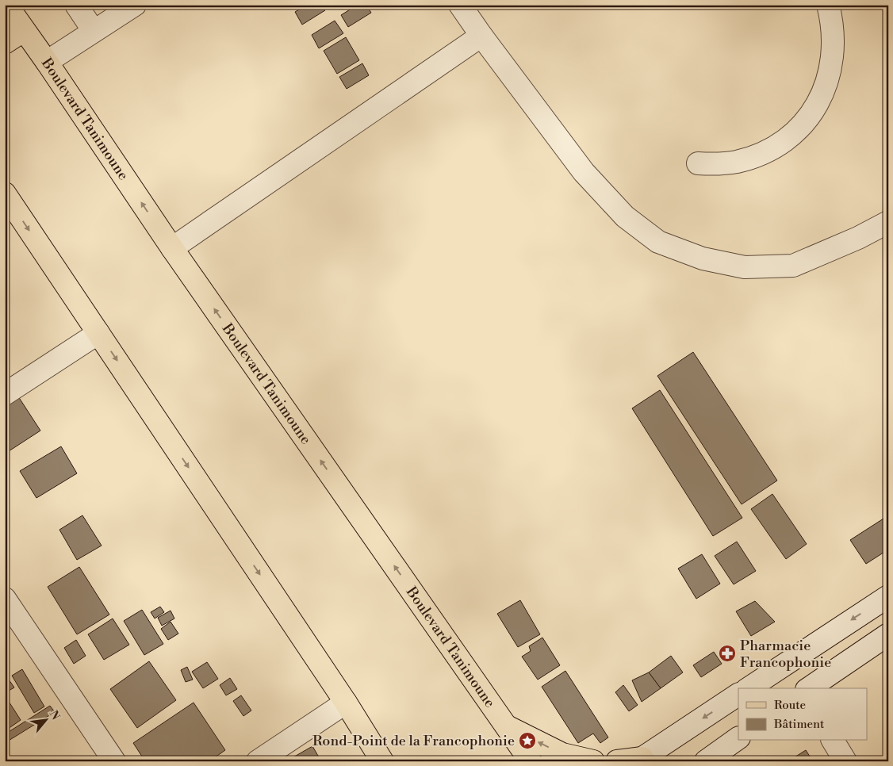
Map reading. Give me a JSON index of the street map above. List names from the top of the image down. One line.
{"streets":{"main road":["Boulevard Tanimoune"]},"places":{"pharmacy":["Pharmacie Francophonie"],"place":["Rond-Point de la Francophonie"]},"legend":["Route","Bâtiment"],"north":"top right"}
